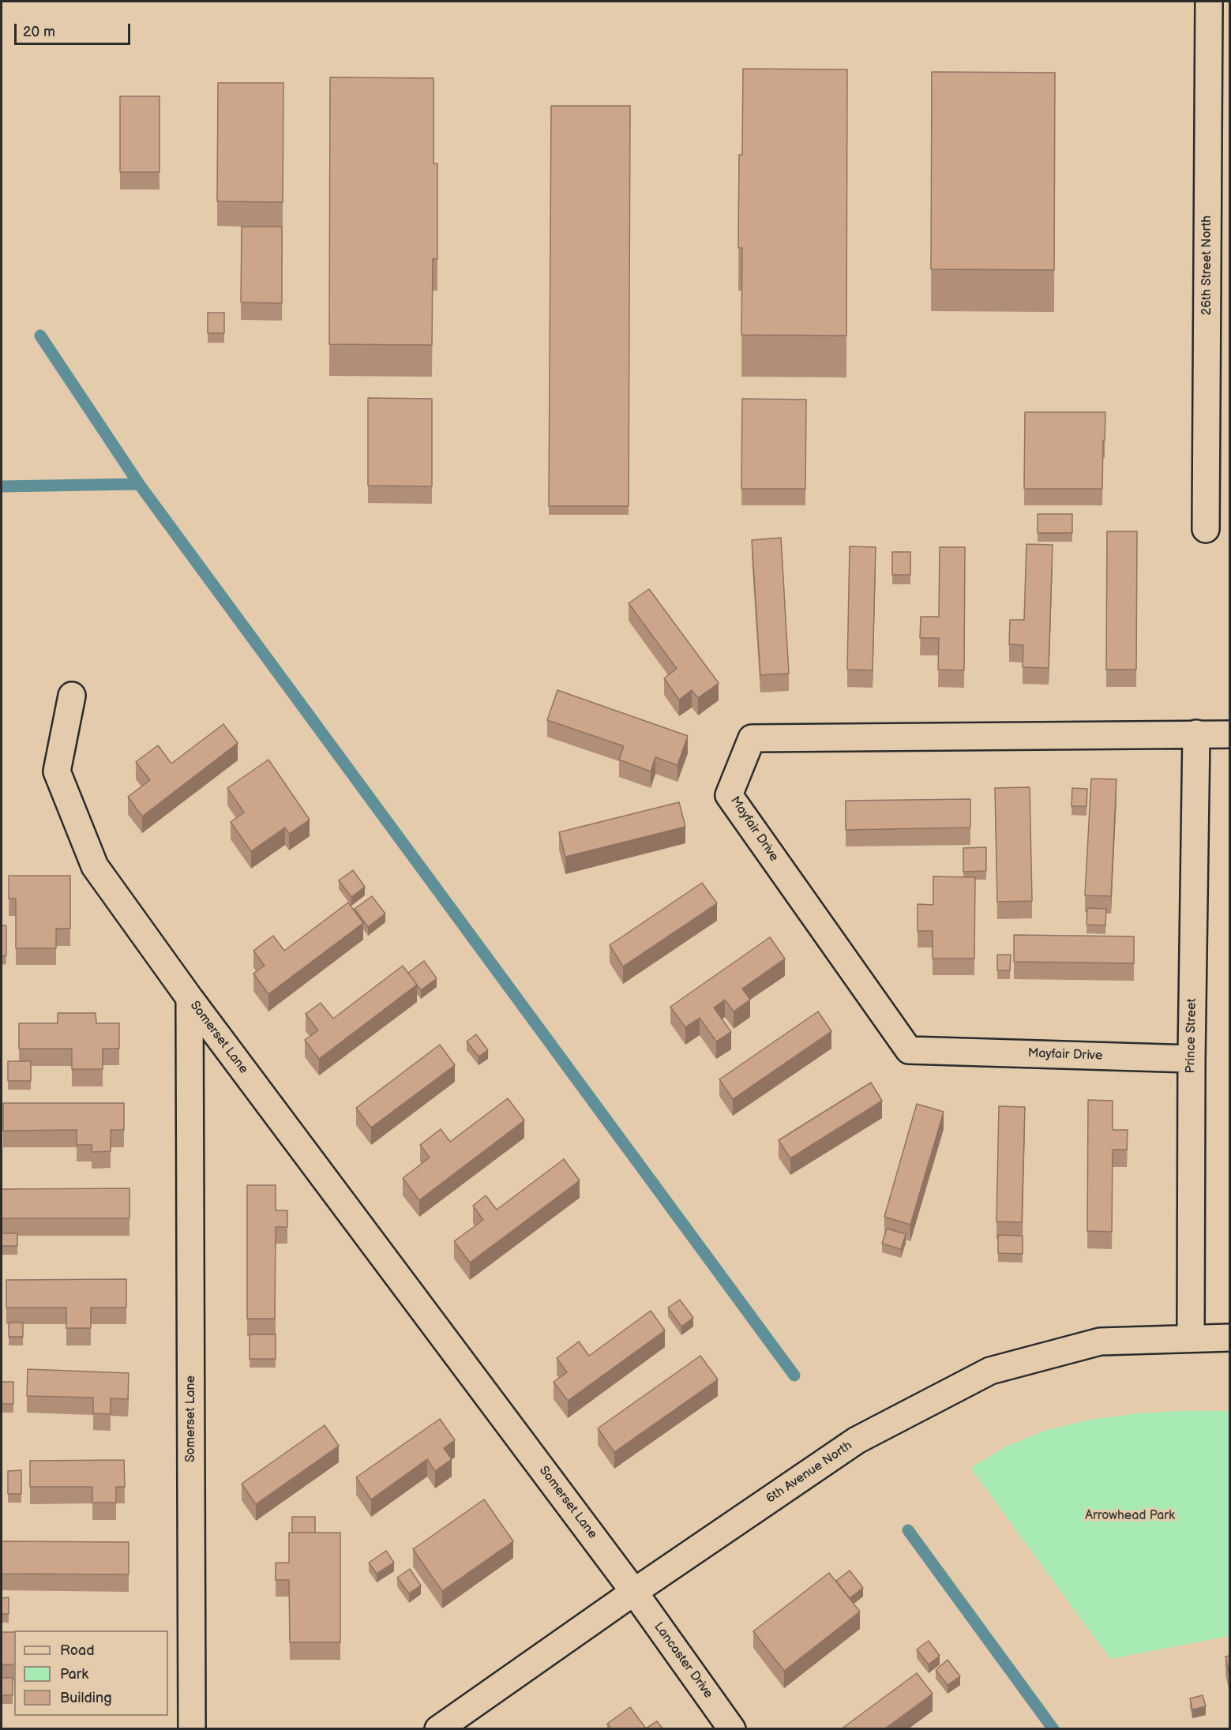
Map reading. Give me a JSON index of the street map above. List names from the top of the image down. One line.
{"streets":{"street":["26th Street North","Mayfair Drive","Prince Street","Somerset Lane","6th Avenue North","Lancaster Drive"]},"crossings":[["Mayfair Drive","Prince Street"],["Prince Street","6th Avenue North"],["Somerset Lane","6th Avenue North"],["Somerset Lane","Lancaster Drive"],["6th Avenue North","Lancaster Drive"]],"parks":["Arrowhead Park"],"legend":["Road","Park","Building"],"scale_bar":"20 m"}
